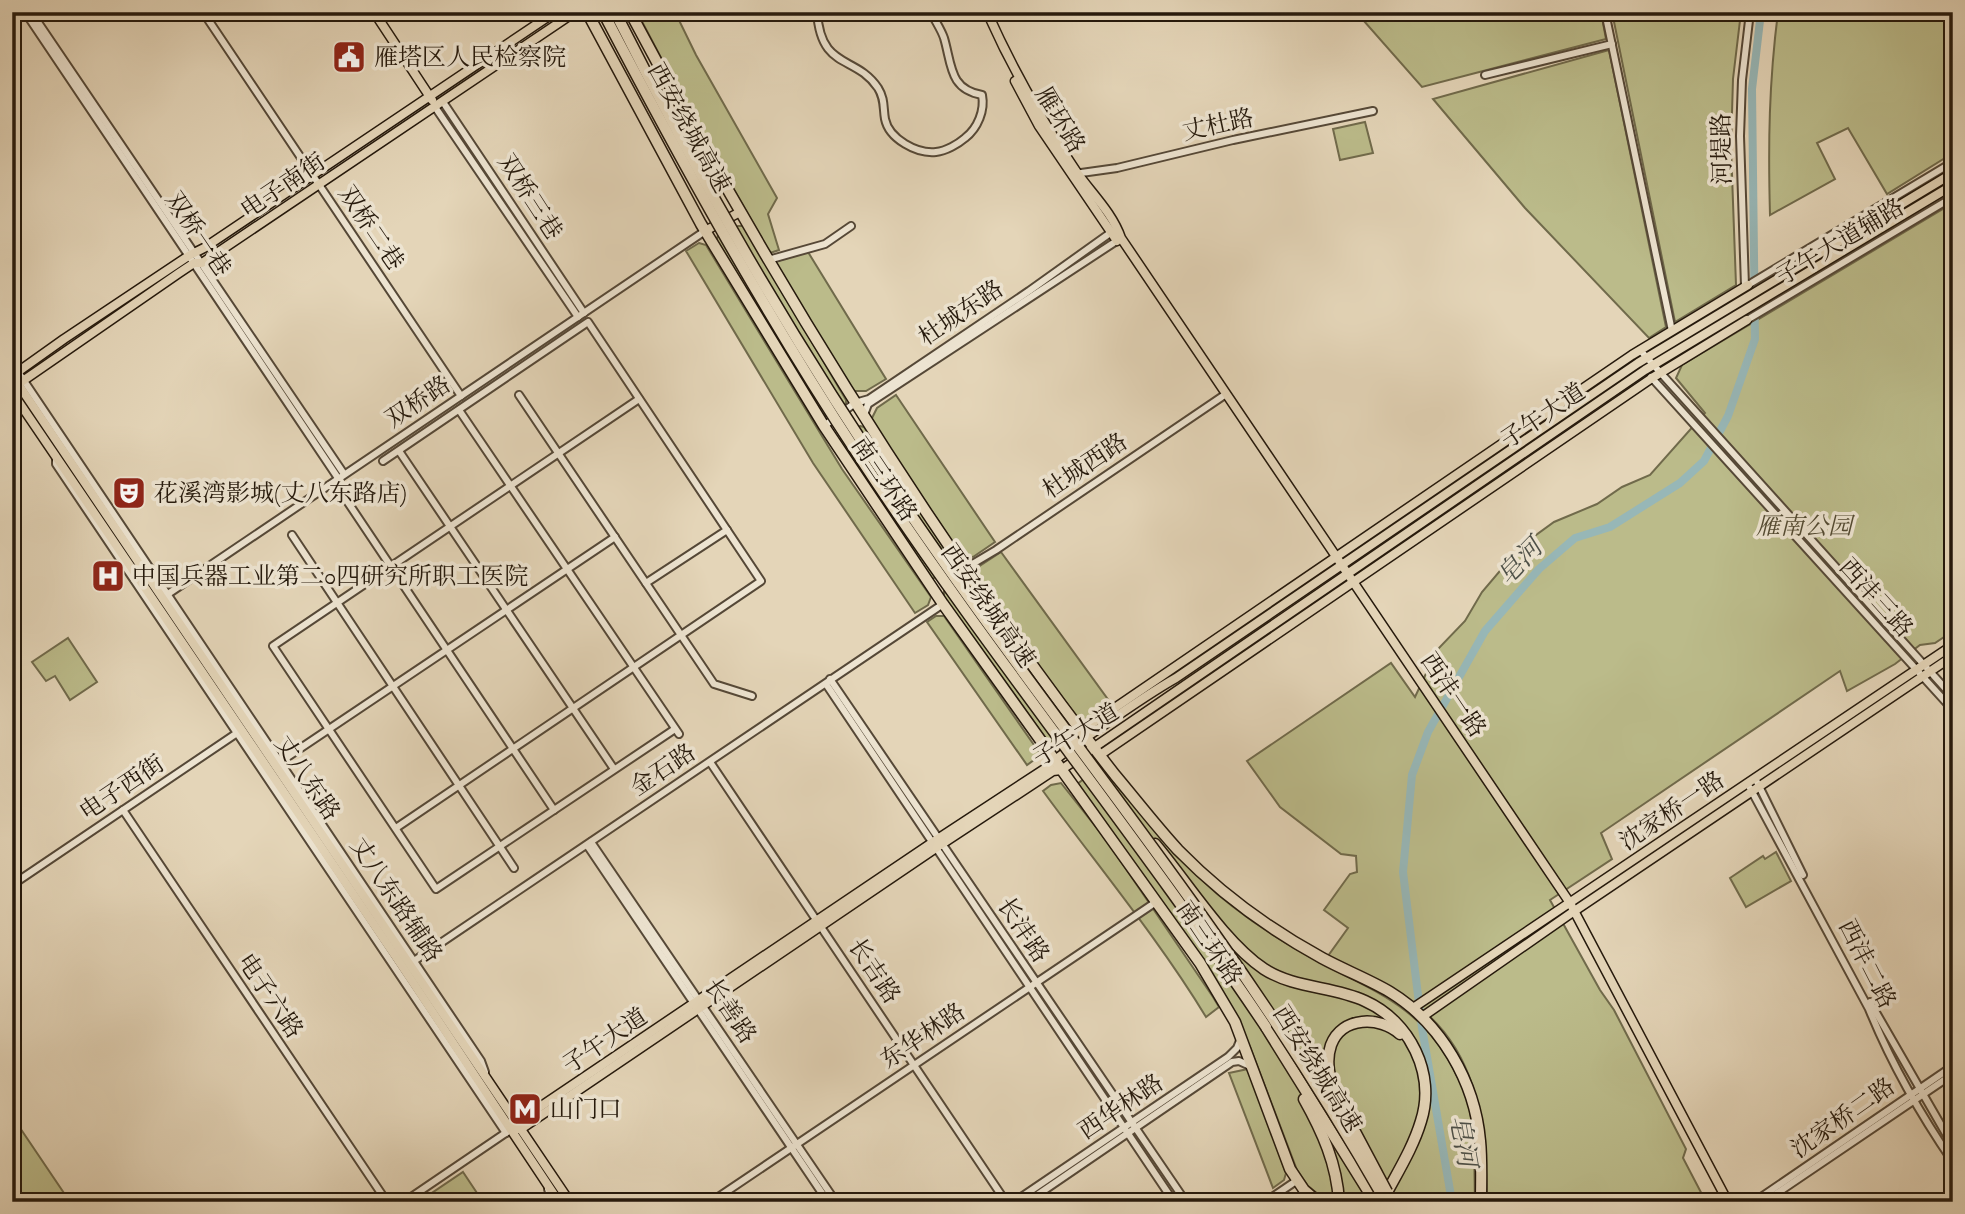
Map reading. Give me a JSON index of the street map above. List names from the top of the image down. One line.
{"streets":{"highway":["西安绕城高速","南三环路"],"main road":["雁环路","电子南街","子午大道","西沣一路","丈八东路","沈家桥一路"],"street":["丈杜路","河堤路","双桥三巷","双桥二巷","双桥一巷","子午大道辅路","杜城东路","双桥路","杜城西路","西沣三路","金石路","电子西街","丈八东路辅路","长沣路","西沣二路","长吉路","电子六路","长善路","东华林路","西华林路","沈家桥二路"]},"crossings":[["雁环路","丈杜路"],["雁环路","杜城东路"],["雁环路","西沣一路"],["河堤路","子午大道辅路"],["电子南街","双桥三巷"],["电子南街","双桥二巷"],["电子南街","双桥一巷"],["电子南街","丈八东路"],["双桥三巷","双桥路"],["双桥二巷","双桥路"],["双桥一巷","双桥路"],["杜城东路","南三环路"],["杜城东路","西沣一路"],["双桥路","南三环路"],["双桥路","丈八东路"],["双桥路","丈八东路辅路"],["子午大道","南三环路"],["子午大道","西沣三路"],["子午大道","西沣一路"],["子午大道","丈八东路"],["子午大道","丈八东路辅路"],["子午大道","长沣路"],["子午大道","长吉路"],["子午大道","长善路"],["杜城西路","南三环路"],["杜城西路","西沣一路"],["南三环路","金石路"],["南三环路","沈家桥一路"],["南三环路","东华林路"],["南三环路","西华林路"],["西沣三路","沈家桥一路"],["西沣一路","沈家桥一路"],["金石路","丈八东路"],["金石路","长沣路"],["金石路","长吉路"],["金石路","长善路"],["丈八东路","电子西街"],["丈八东路","丈八东路辅路"],["电子西街","丈八东路辅路"],["电子西街","电子六路"],["沈家桥一路","西沣二路"],["长沣路","东华林路"],["长沣路","西华林路"],["西沣二路","沈家桥二路"],["长吉路","东华林路"],["长善路","东华林路"]],"water":["皂河"],"parks":["雁南公园"],"places":{"public building":["雁塔区人民检察院"],"theatre":["花溪湾影城(丈八东路店)"],"hospital":["中国兵器工业第二0四研究所职工医院"],"metro station":["山门口"]}}
